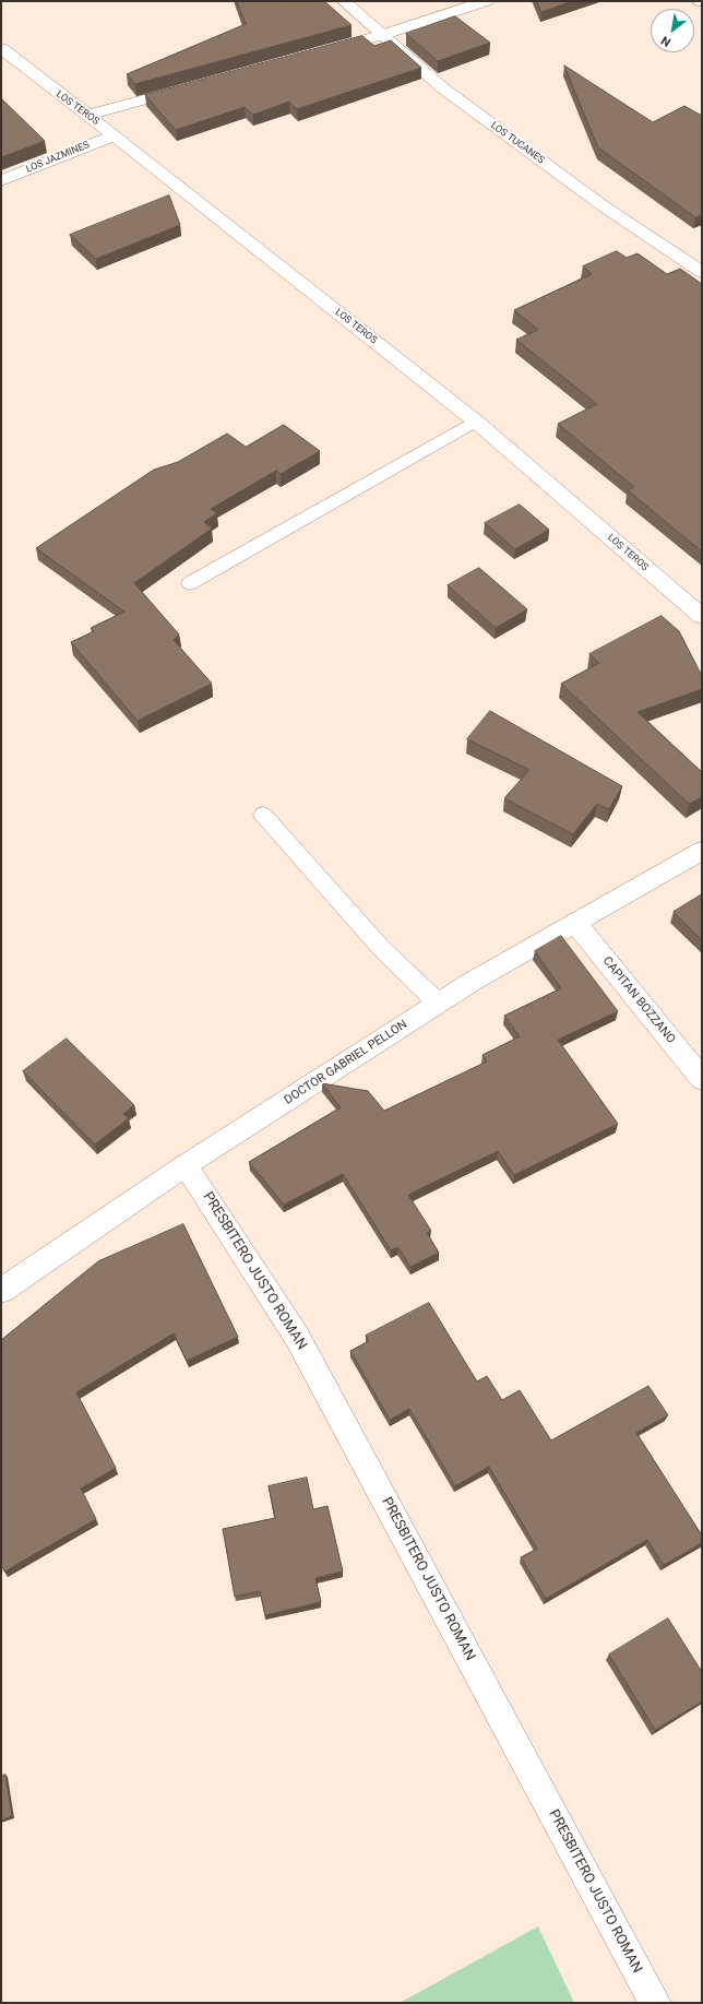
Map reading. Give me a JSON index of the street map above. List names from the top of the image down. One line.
{"streets":{"street":["LOS TEROS","LOS TUCANES","LOS JAZMINES","CAPITAN BOZZANO","DOCTOR GABRIEL PELLON","PRESBITERO JUSTO ROMAN"]},"crossings":[["LOS TEROS","LOS JAZMINES"],["CAPITAN BOZZANO","DOCTOR GABRIEL PELLON"],["DOCTOR GABRIEL PELLON","PRESBITERO JUSTO ROMAN"]],"north":"bottom left"}
